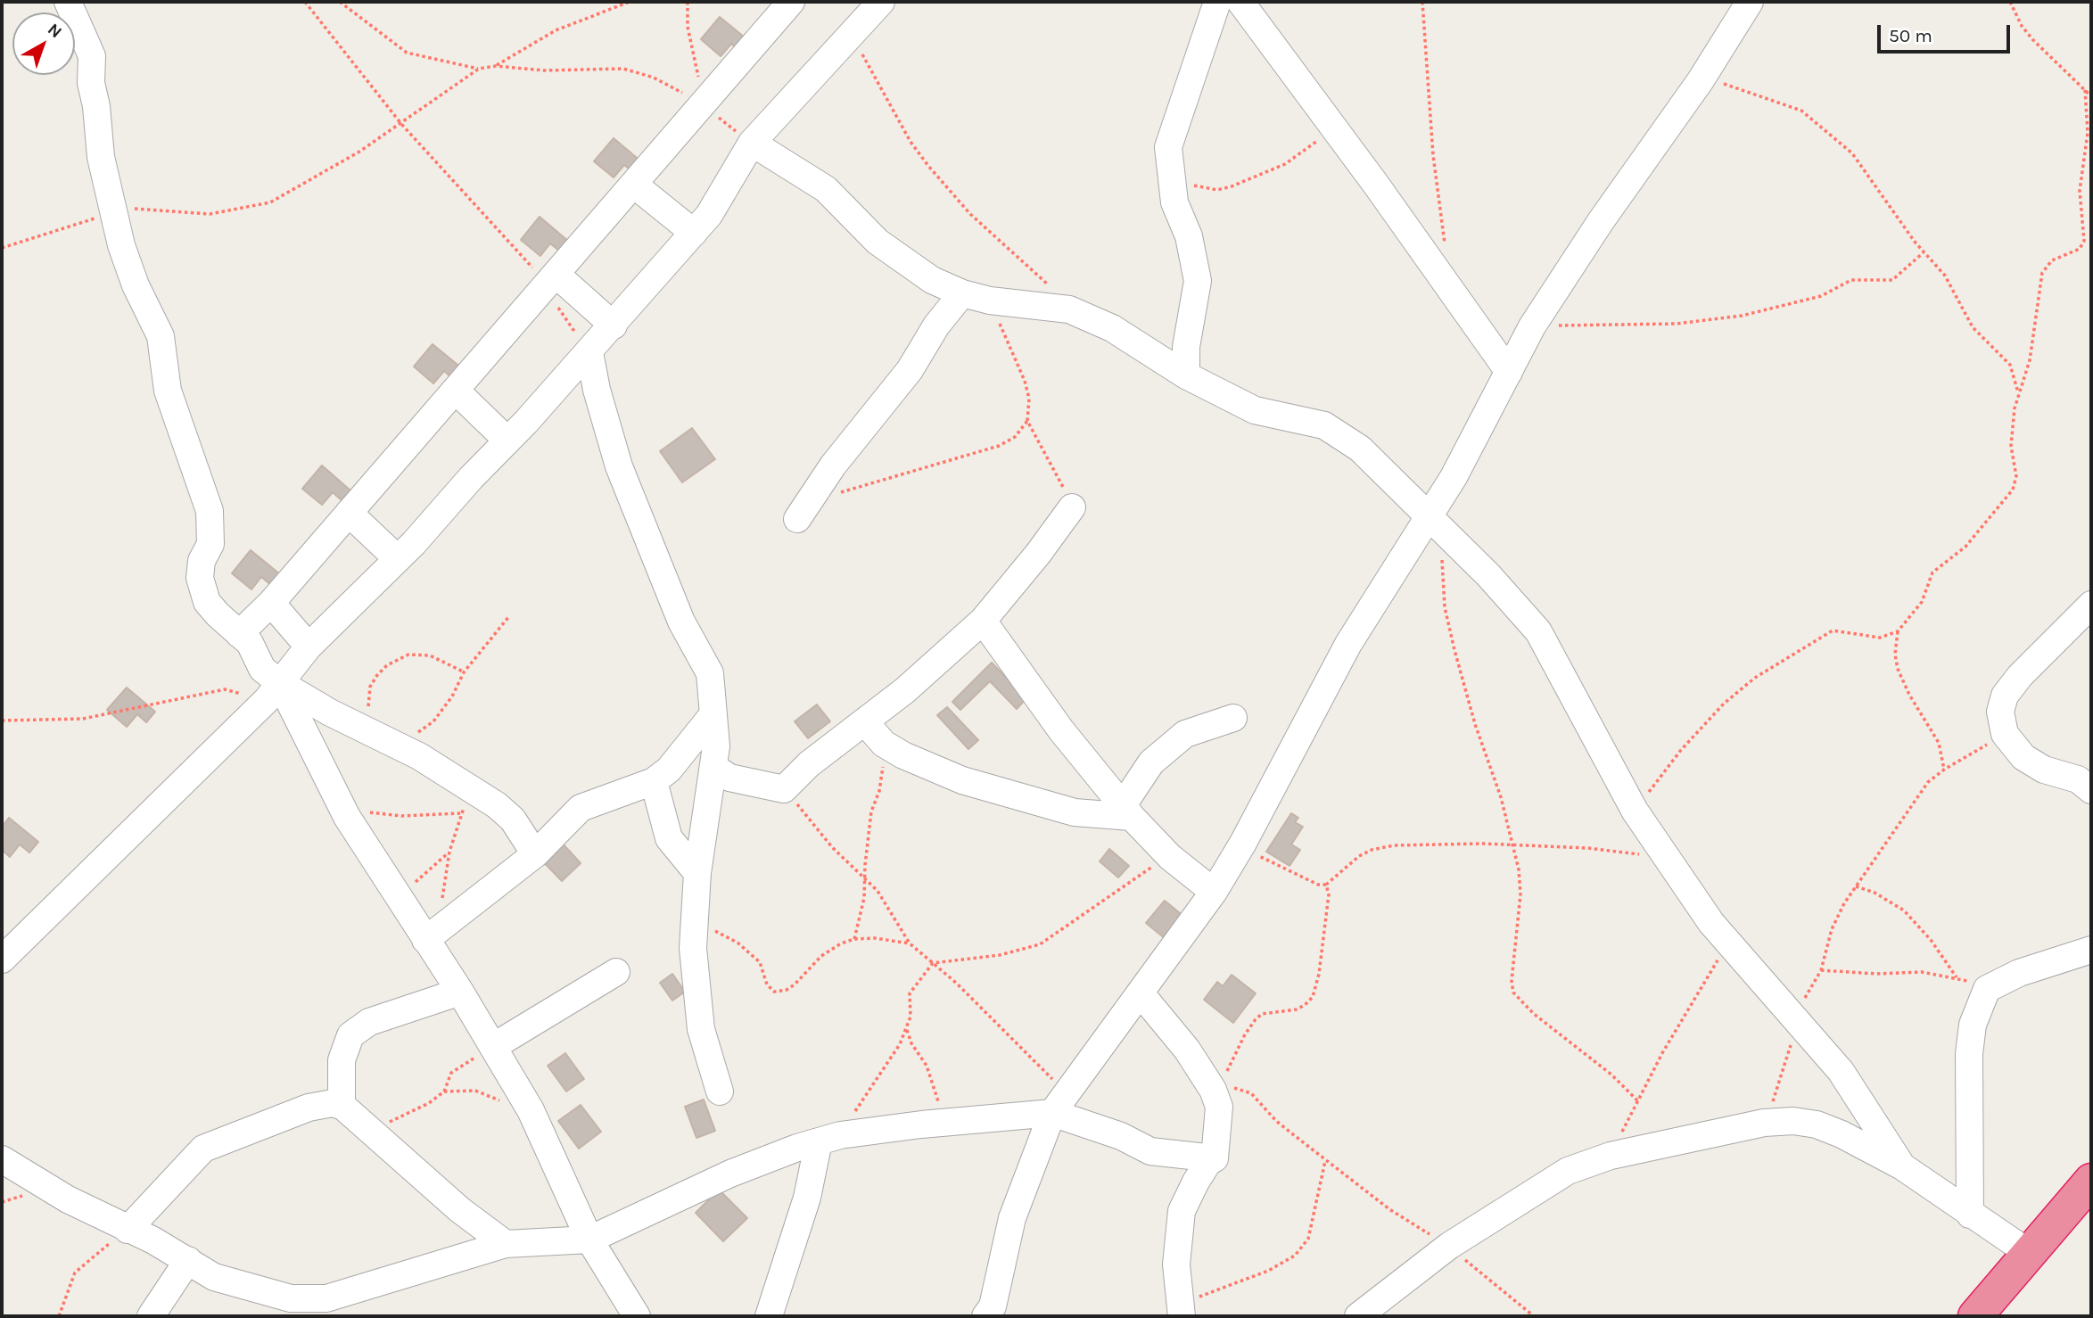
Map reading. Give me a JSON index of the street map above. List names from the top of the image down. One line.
{"scale_bar":"50 m","north":"top right"}
